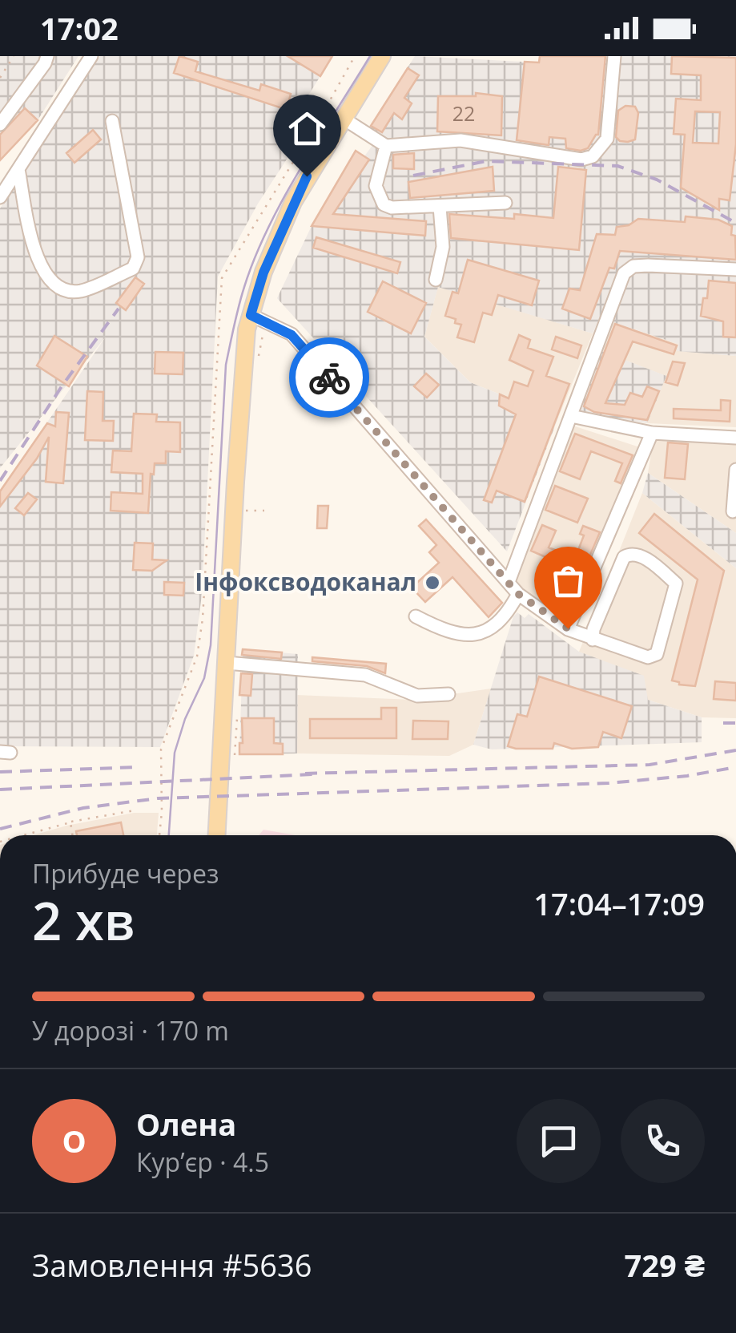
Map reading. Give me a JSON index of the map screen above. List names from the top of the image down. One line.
{"places":["Інфоксводоканал"],"house_numbers":["22"],"page":{"status":"17:02","heading":["2 хв","Прибуде через","17:04–17:09"],"panel":["Олена","Кур’єр · 4.5","Замовлення #5636","729 ₴"],"bar":"У дорозі · 170 m","round":"О"}}
